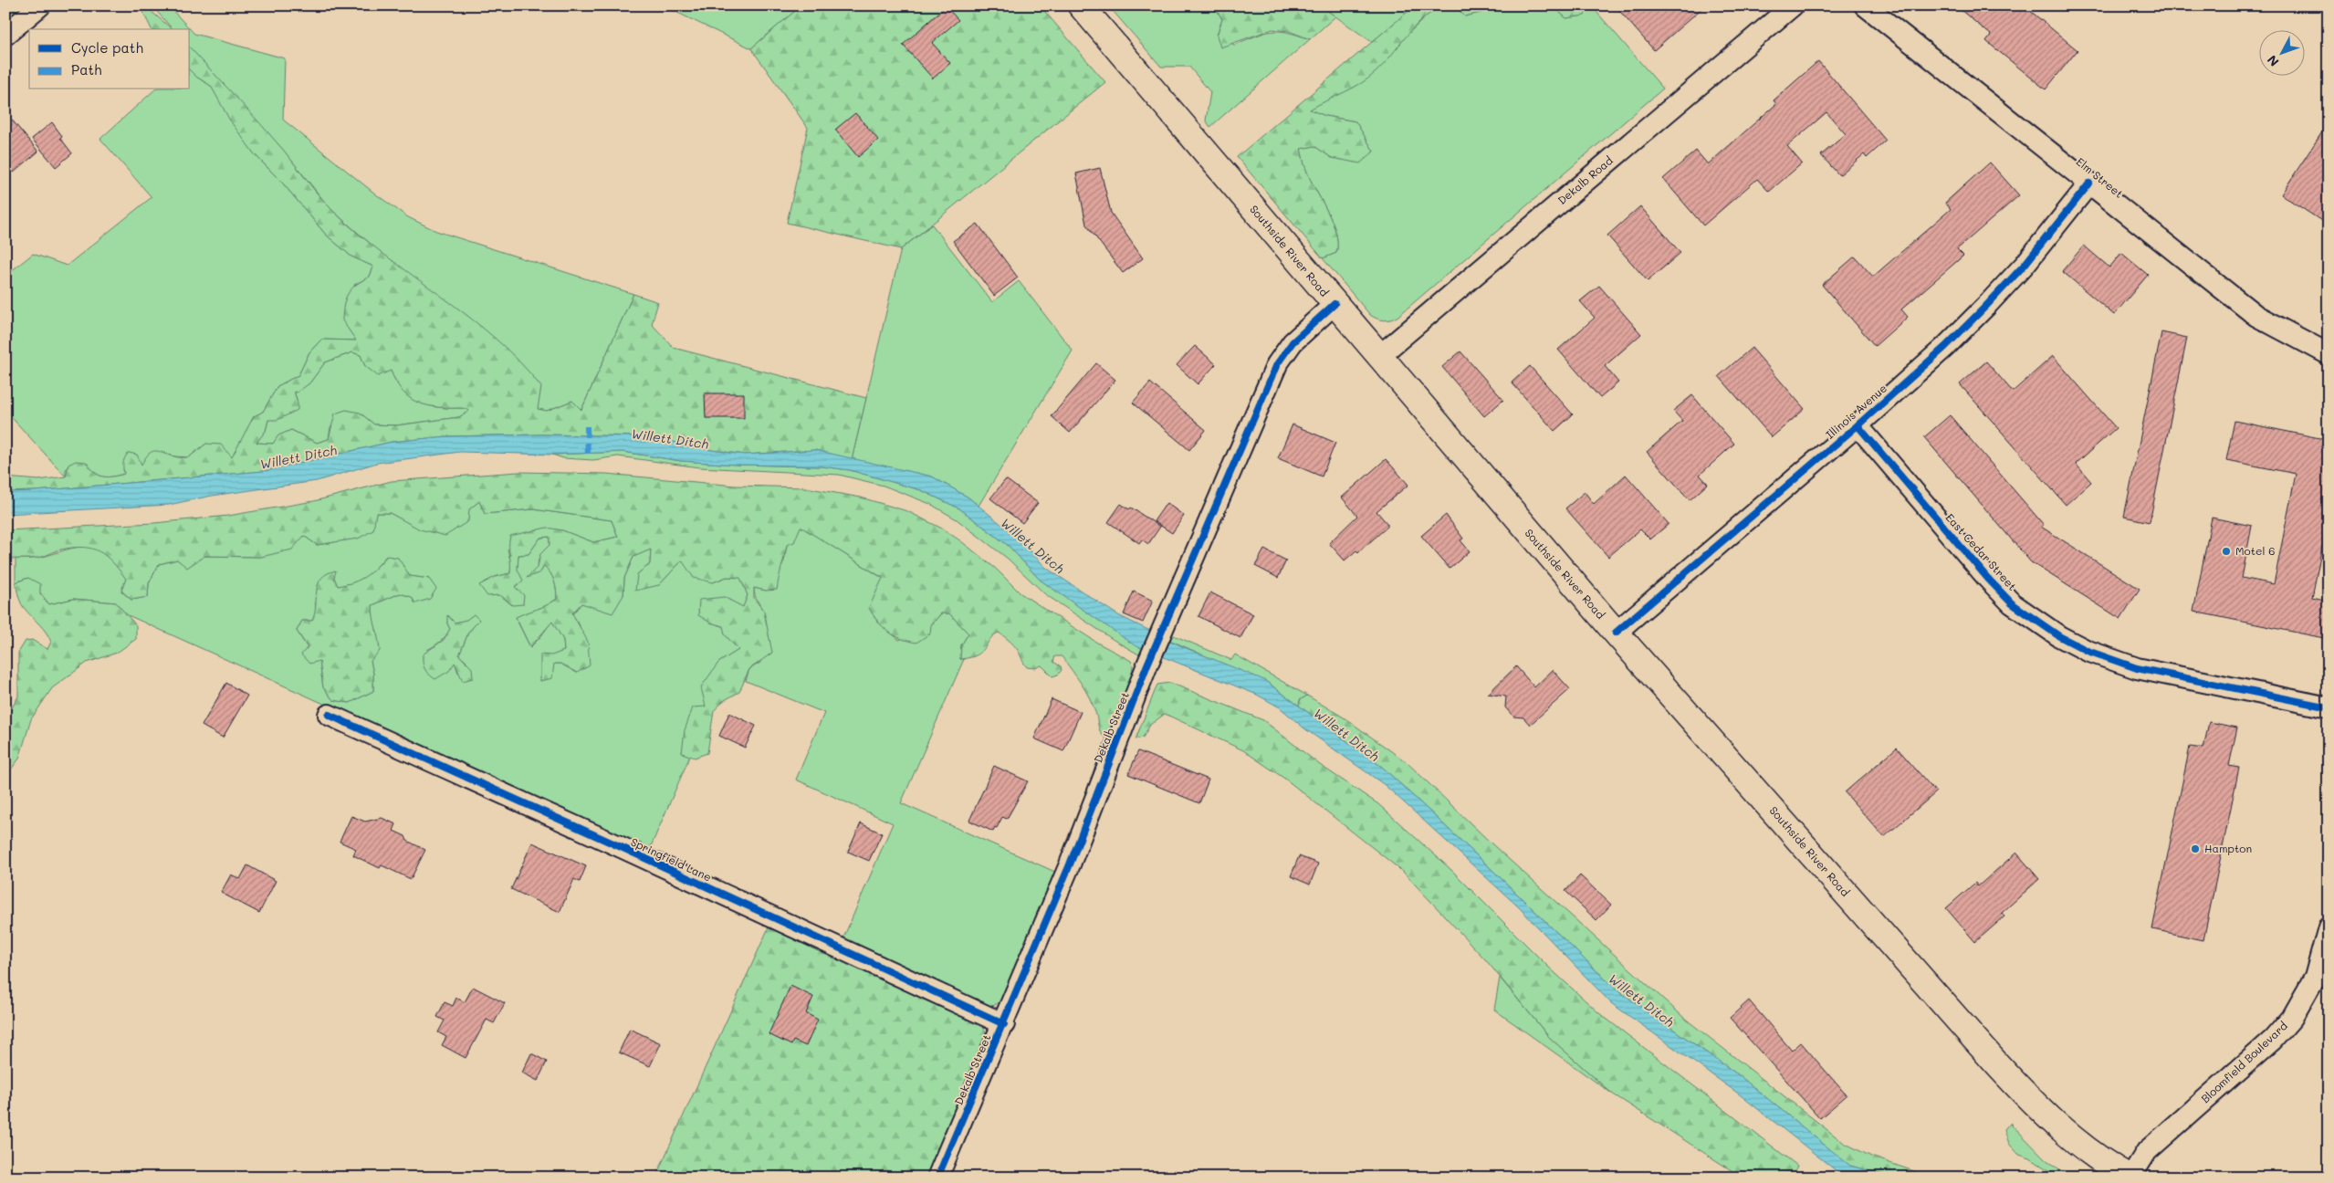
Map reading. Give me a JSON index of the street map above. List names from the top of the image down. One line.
{"streets":{"main road":["Southside River Road"],"street":["Elm Street","Dekalb Road","Illinois Avenue","East Cedar Street","Dekalb Street","Springfield Lane","Bloomfield Boulevard"]},"crossings":[["Elm Street","Illinois Avenue"],["Dekalb Road","Southside River Road"],["Southside River Road","Illinois Avenue"],["Southside River Road","Dekalb Street"],["Southside River Road","Bloomfield Boulevard"],["Illinois Avenue","East Cedar Street"],["Dekalb Street","Springfield Lane"]],"water":["Willett Ditch"],"places":["Motel 6","Hampton"],"legend":["Cycle path","Path"],"north":"bottom left"}
